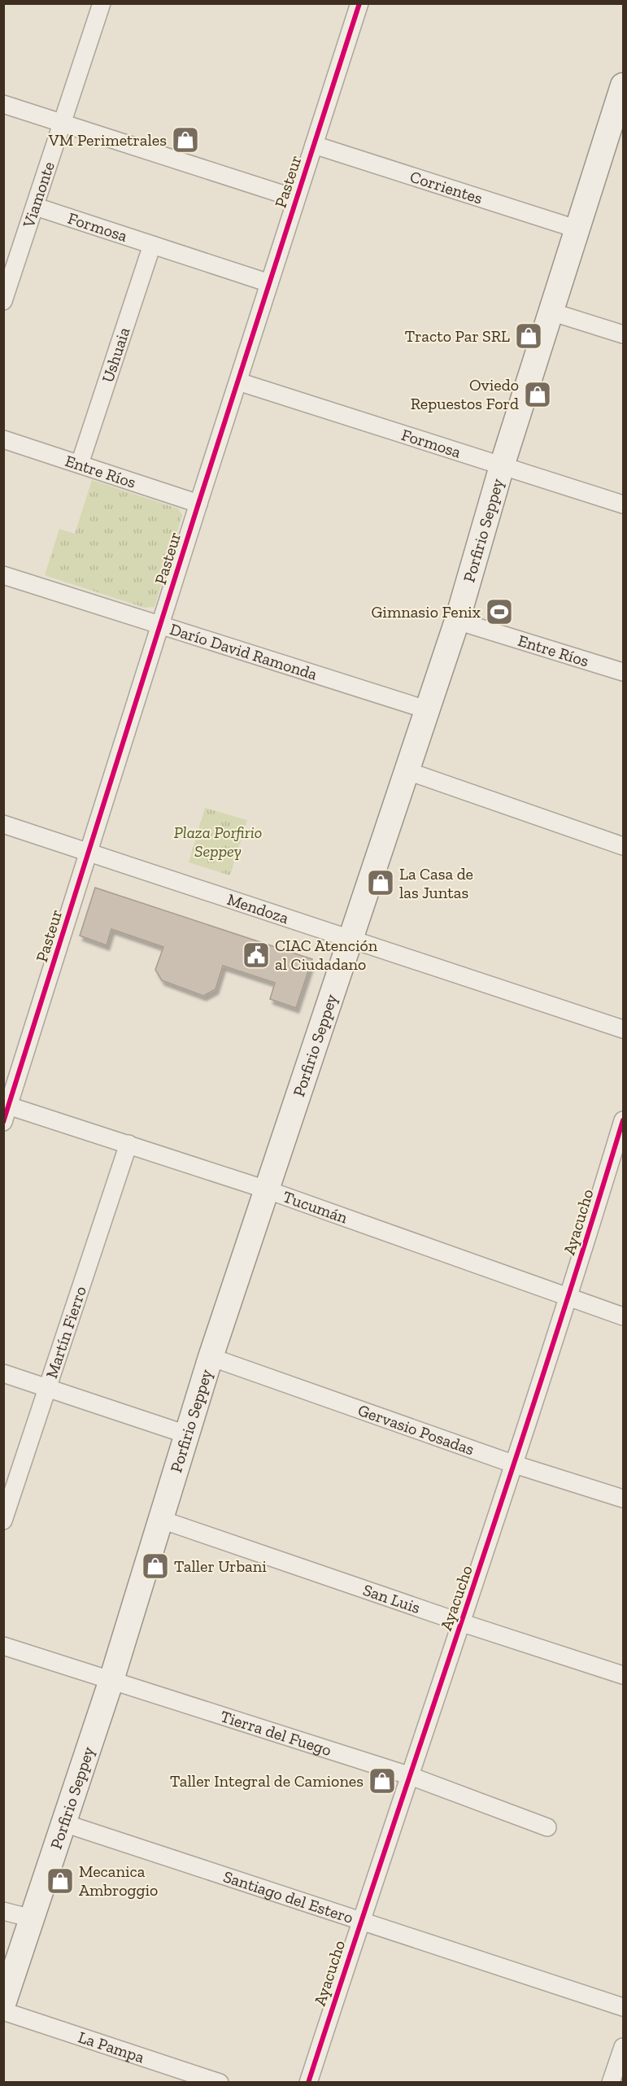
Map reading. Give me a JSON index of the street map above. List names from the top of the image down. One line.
{"streets":{"main road":["Porfirio Seppey"],"street":["Pasteur","Corrientes","Viamonte","Formosa","Ushuaia","Entre Ríos","Darío David Ramonda","Mendoza","Tucumán","Ayacucho","Martín Fierro","Gervasio Posadas","San Luis","Tierra del Fuego","Santiago del Estero","La Pampa"]},"crossings":[["Pasteur","Corrientes"],["Pasteur","Formosa"],["Pasteur","Entre Ríos"],["Pasteur","Darío David Ramonda"],["Pasteur","Mendoza"],["Pasteur","Tucumán"],["Corrientes","Porfirio Seppey"],["Viamonte","Formosa"],["Formosa","Ushuaia"],["Formosa","Porfirio Seppey"],["Ushuaia","Entre Ríos"],["Entre Ríos","Porfirio Seppey"],["Porfirio Seppey","Darío David Ramonda"],["Porfirio Seppey","Mendoza"],["Porfirio Seppey","Tucumán"],["Porfirio Seppey","Gervasio Posadas"],["Porfirio Seppey","San Luis"],["Porfirio Seppey","Tierra del Fuego"],["Porfirio Seppey","Santiago del Estero"],["Tucumán","Ayacucho"],["Tucumán","Martín Fierro"],["Ayacucho","Gervasio Posadas"],["Ayacucho","San Luis"],["Ayacucho","Tierra del Fuego"],["Ayacucho","Santiago del Estero"]],"parks":["Plaza Porfirio Seppey"],"places":{"shop":["VM Perimetrales","Tracto Par SRL","Oviedo Repuestos Ford","La Casa de las Juntas","Taller Urbani","Taller Integral de Camiones","Mecanica Ambroggio"],"sports":["Gimnasio Fenix"],"public building":["CIAC Atención al Ciudadano"]}}
